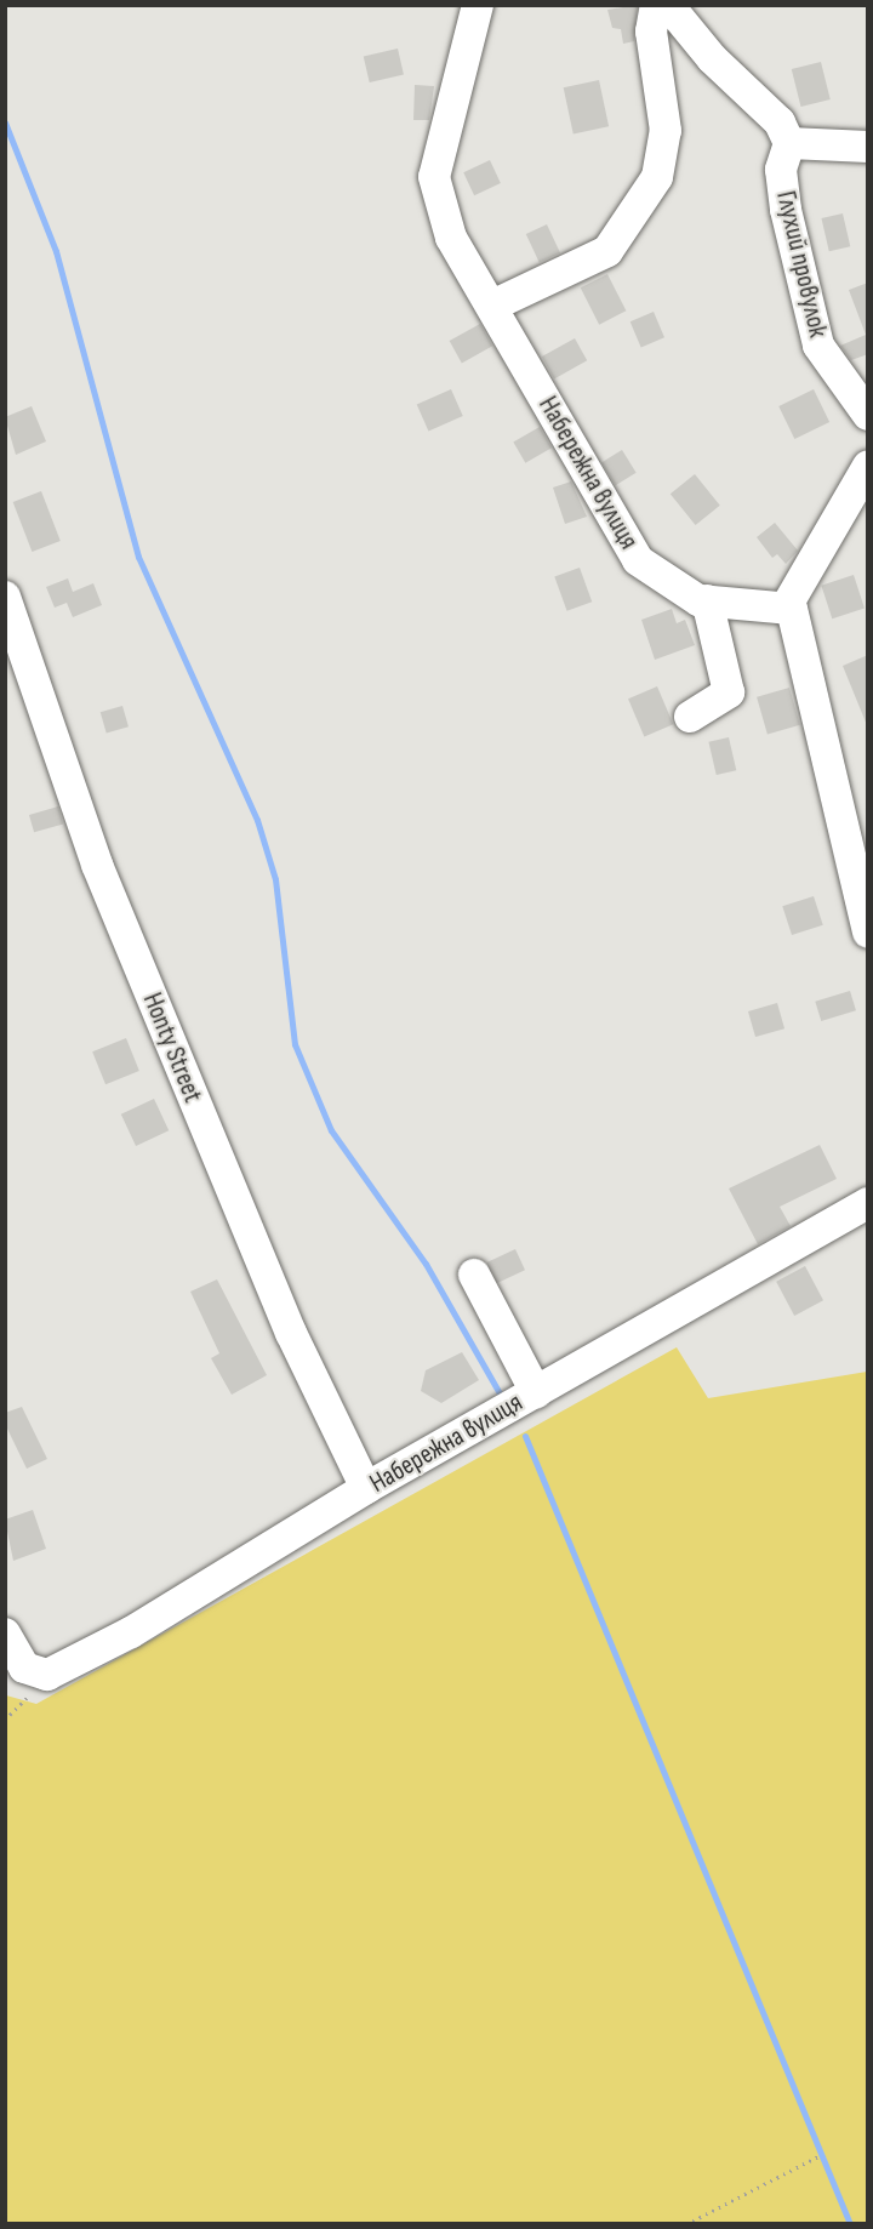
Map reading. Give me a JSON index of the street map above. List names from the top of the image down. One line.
{"streets":{"street":["Глухий провулок","Набережна вулиця","Honty Street"]},"crossings":[["Набережна вулиця","Honty Street"]]}
